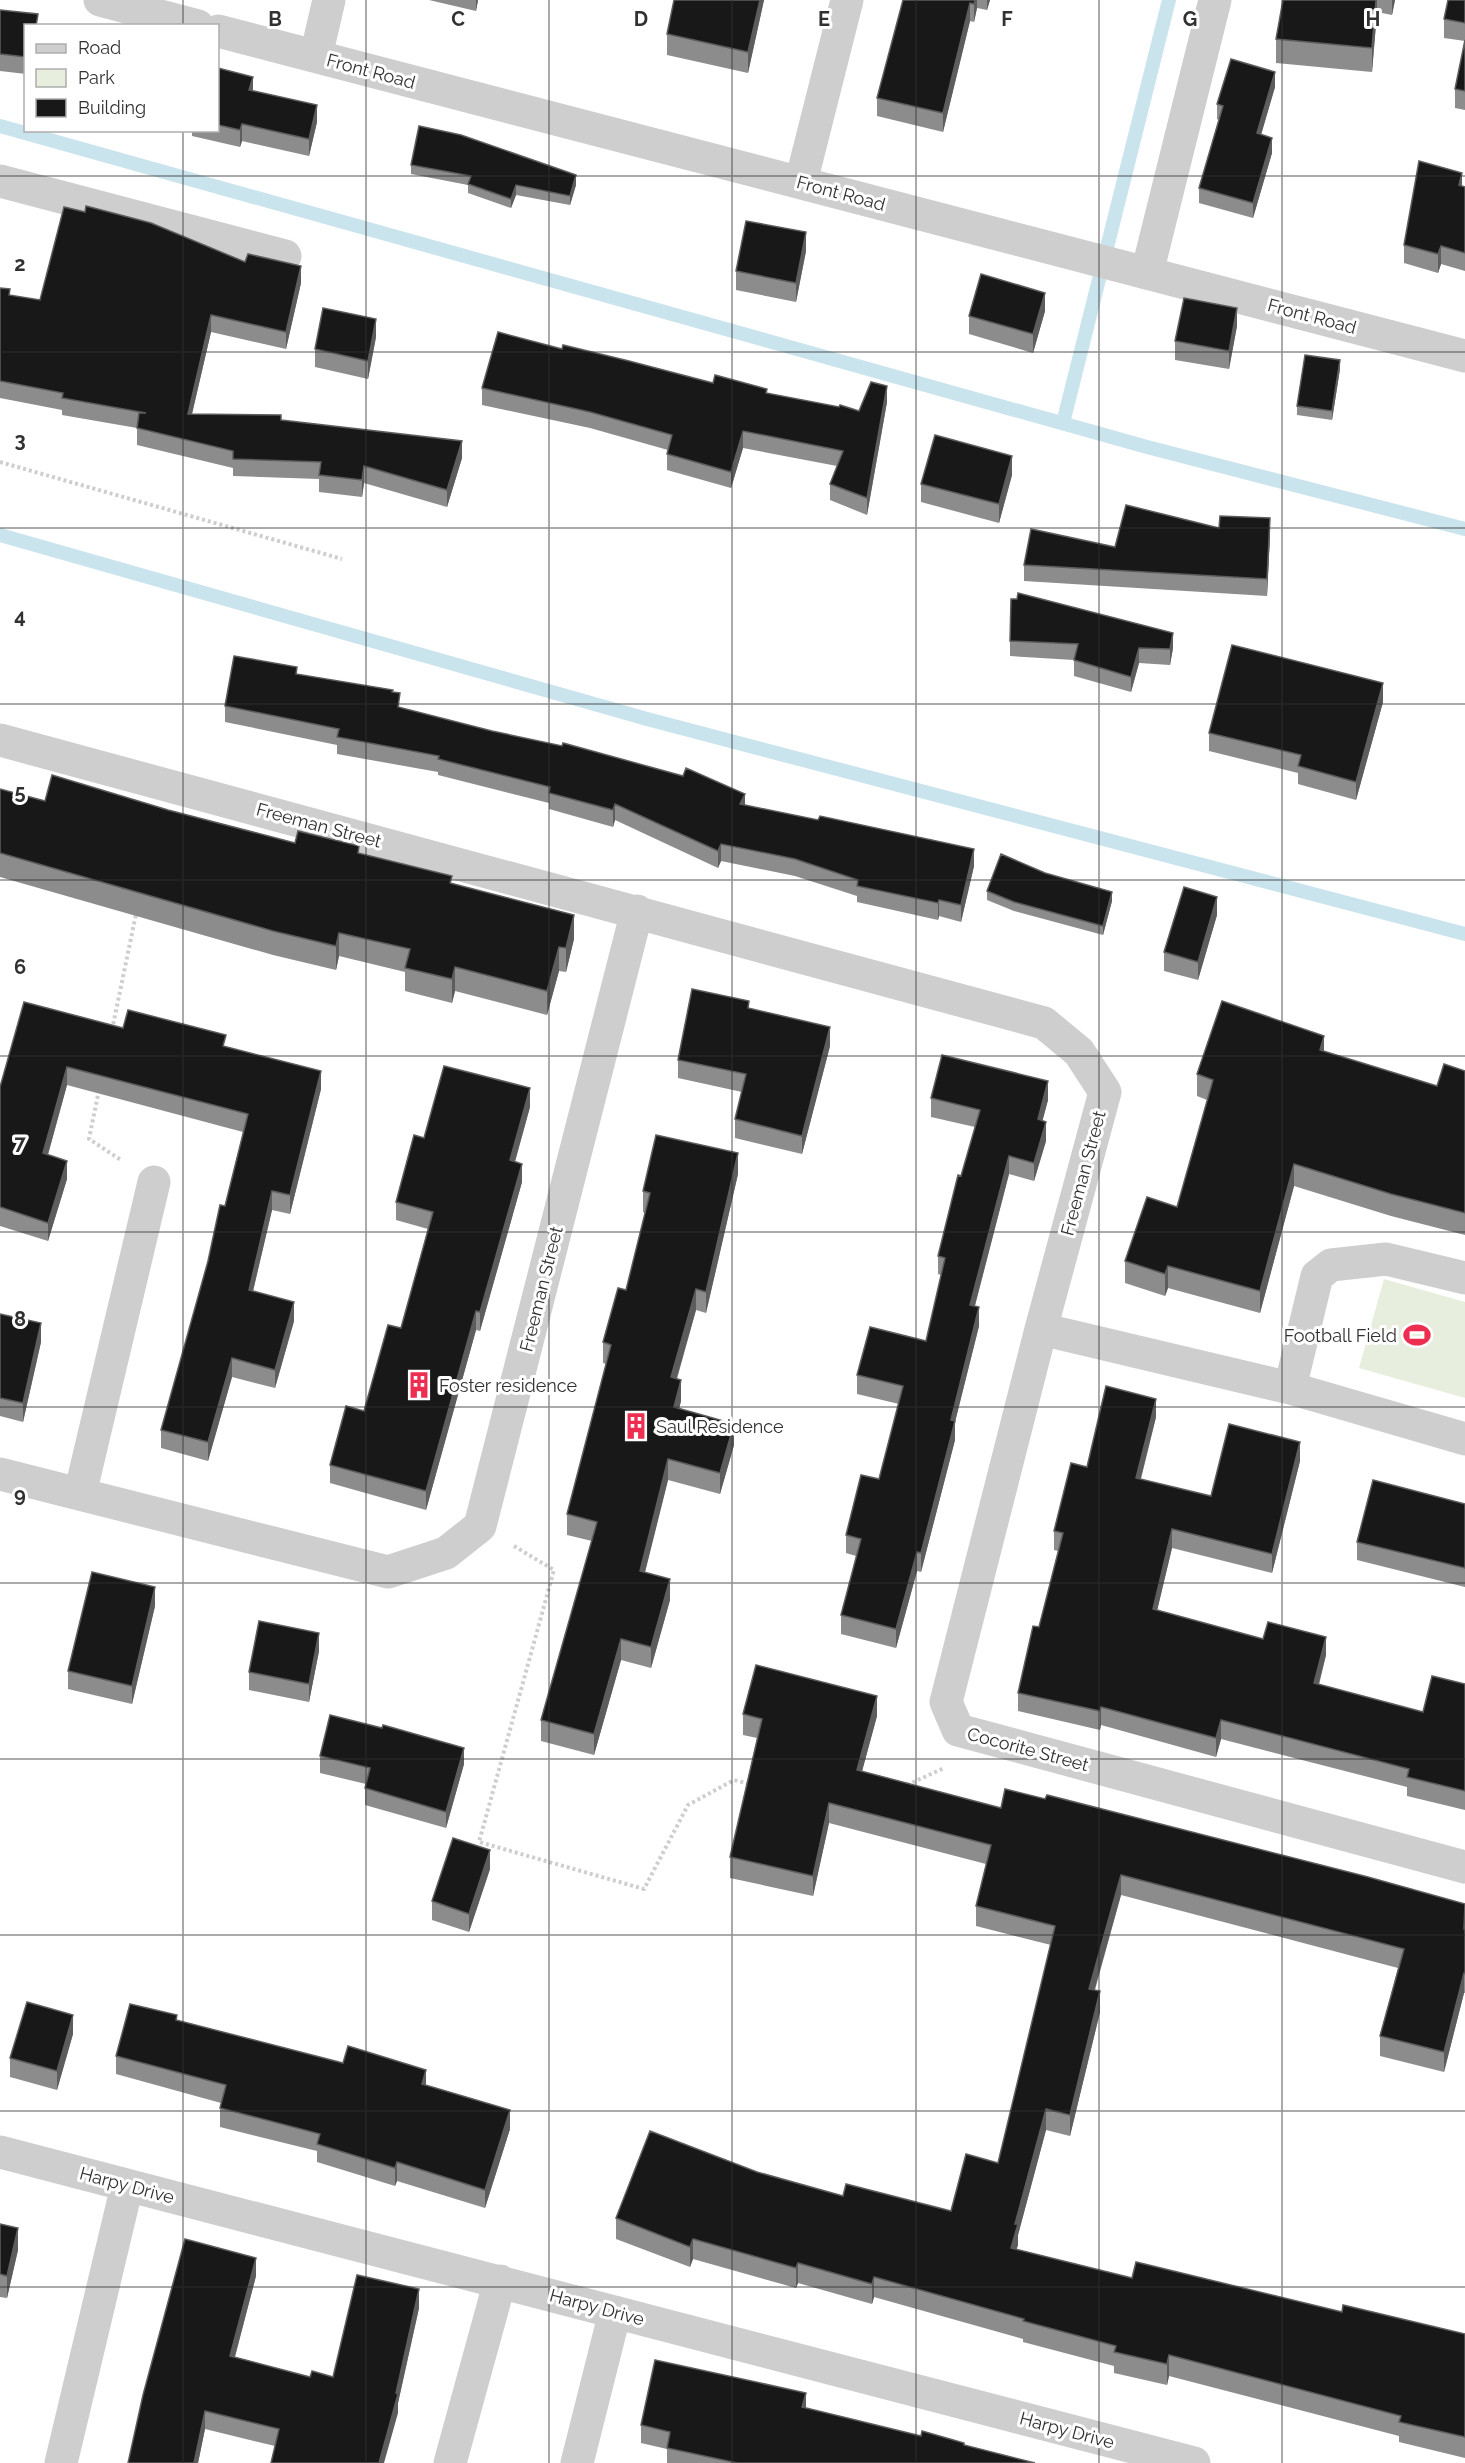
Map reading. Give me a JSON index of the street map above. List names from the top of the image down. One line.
{"streets":{"street":["Front Road","Freeman Street","Cocorite Street","Harpy Drive"]},"crossings":[["Freeman Street","Cocorite Street"]],"places":{"sports":["Football Field"],"building":["Foster residence","Saul Residence"]},"legend":["Road","Park","Building"],"grid":{"columns":["B","C","D","E","F","G","H"],"rows":["2","3","4","5","6","7","8","9"]}}
